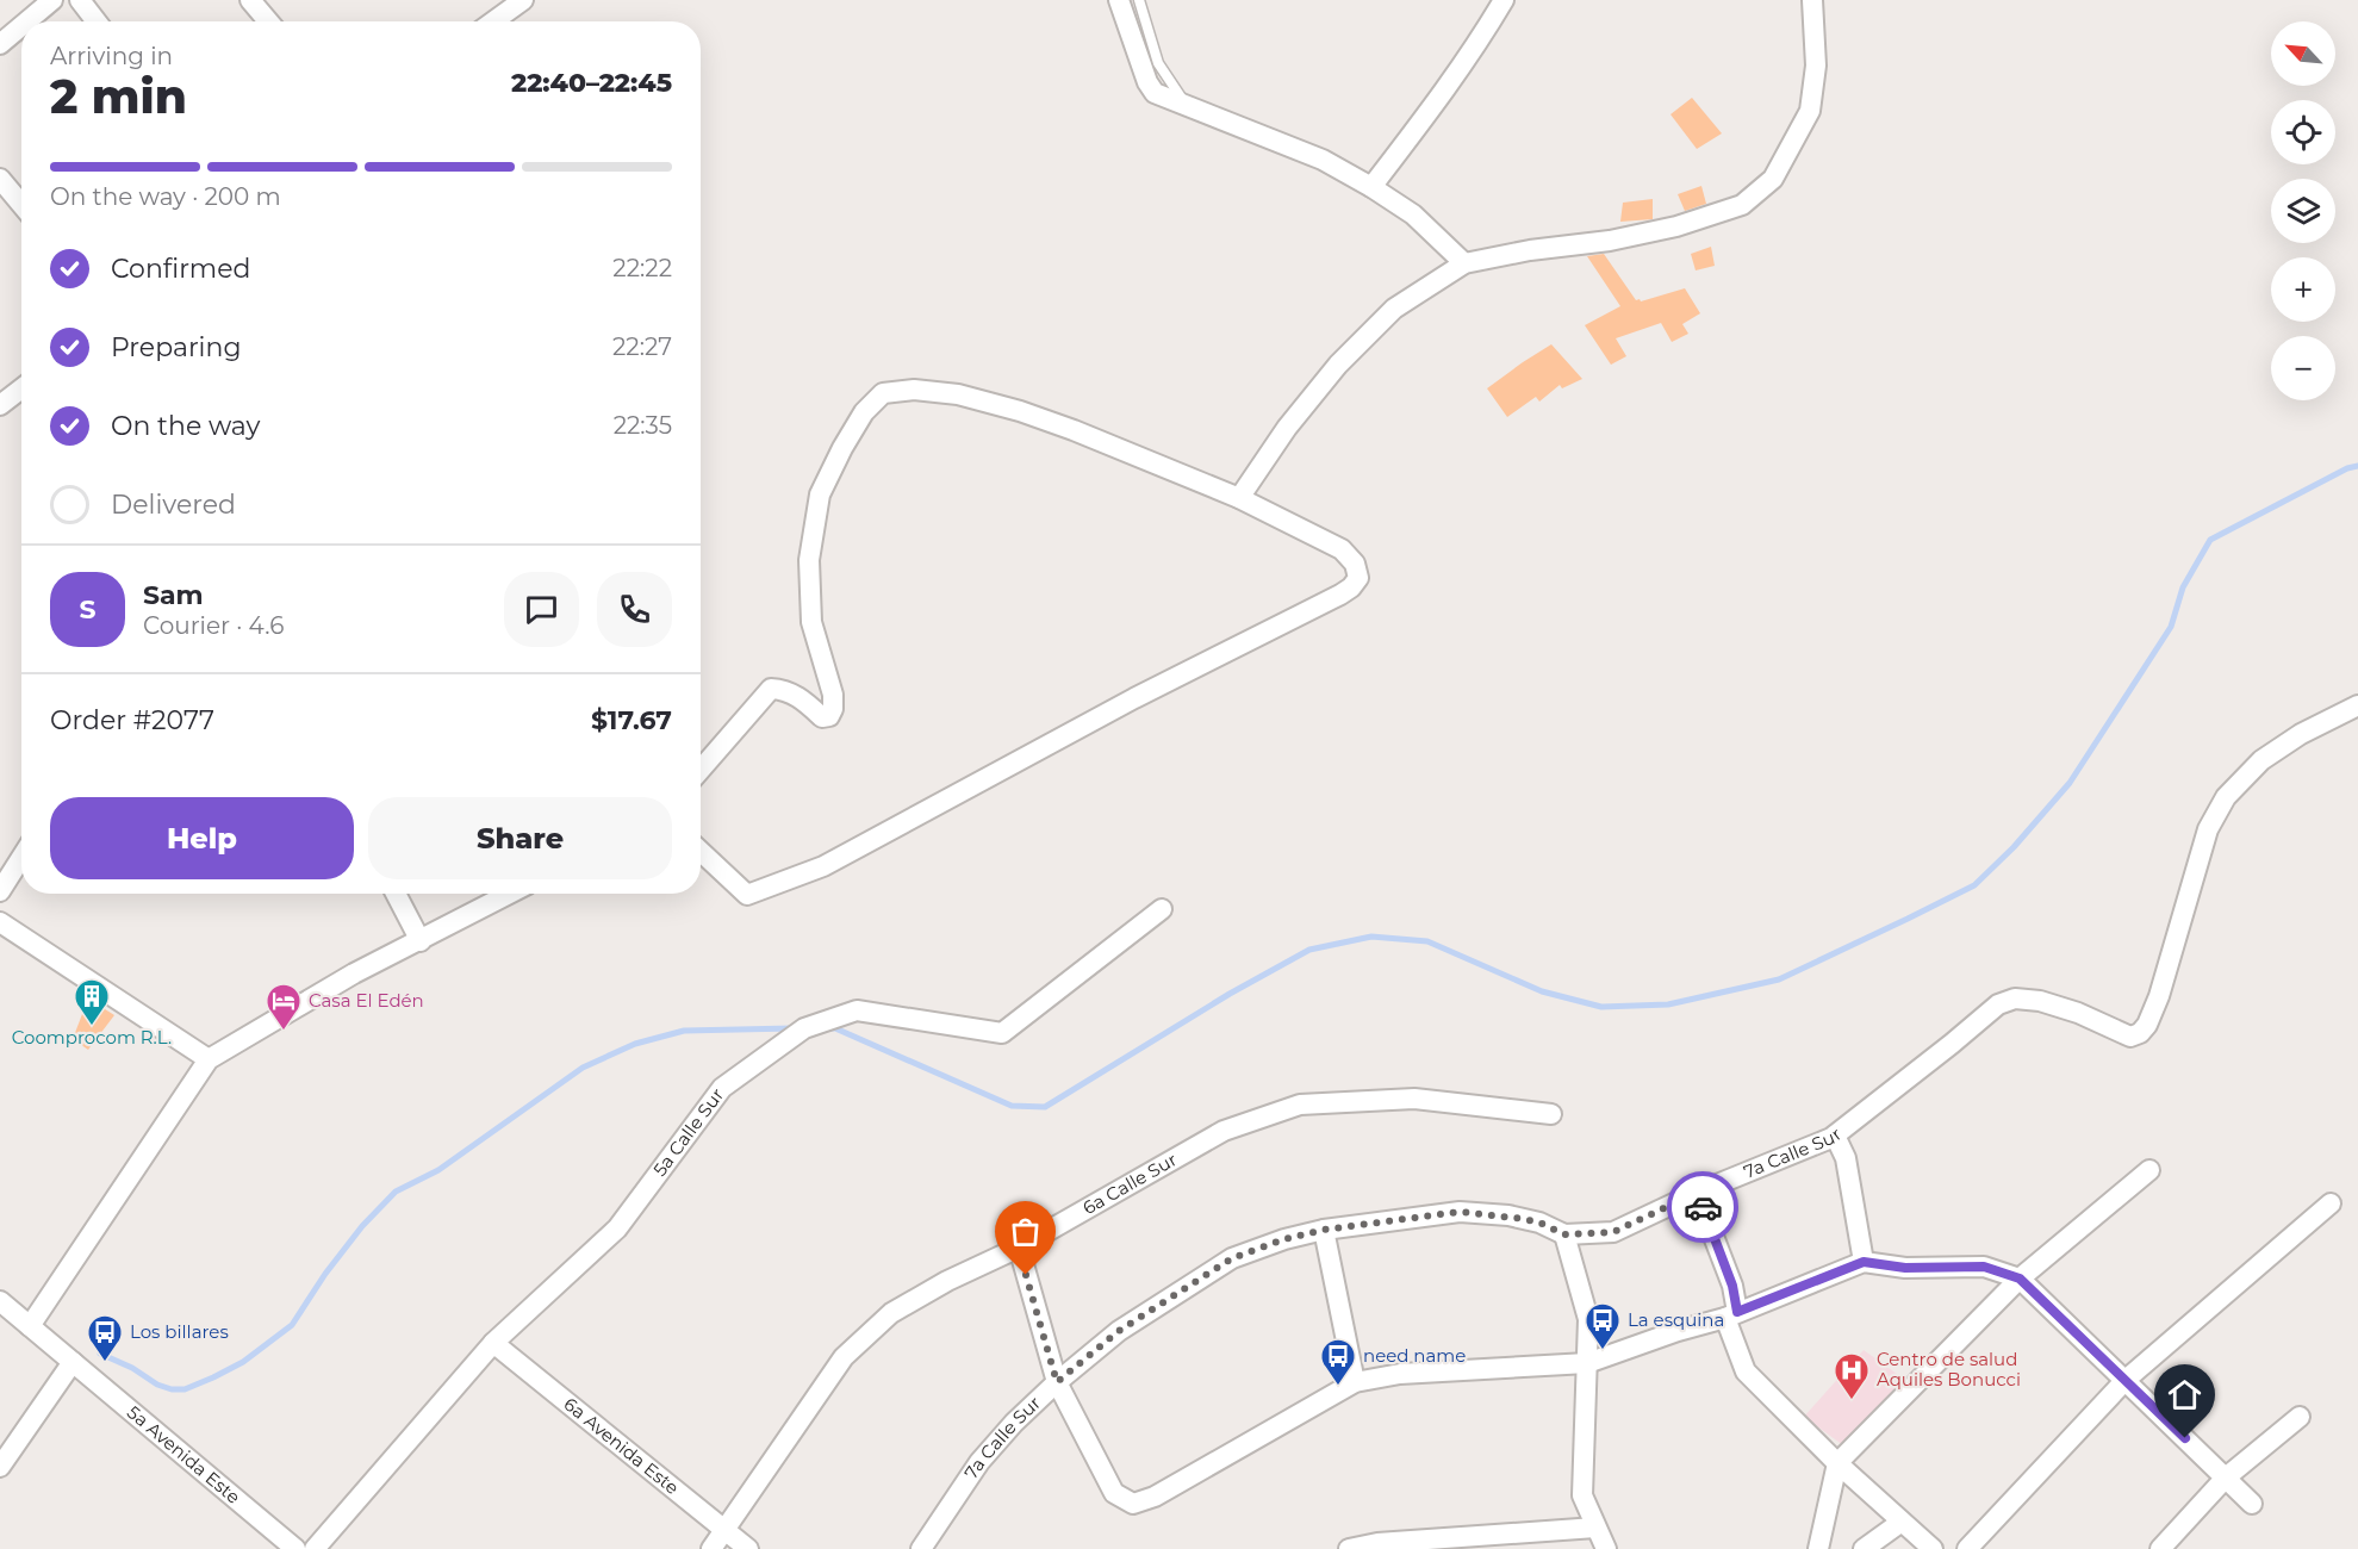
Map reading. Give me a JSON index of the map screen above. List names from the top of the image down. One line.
{"streets":{"street":["5a Calle Sur","7a Calle Sur","6a Calle Sur","6a Avenida Este","5a Avenida Este"]},"crossings":[["5a Calle Sur","6a Avenida Este"],["6a Calle Sur","6a Avenida Este"]],"places":{"building":["Coomprocom R.L."],"hotel":["Casa El Edén"],"bus stop":["La esquina","Los billares","need name"],"hospital":["Centro de salud Aquiles Bonucci"]},"north":"top left","page":{"map_buttons":["+","−"],"heading":["2 min","Arriving in","22:40–22:45"],"panel":["Sam","Courier · 4.6","Order #2077","$17.67"],"bar":"On the way · 200 m","list":[["Confirmed","22:22"],["Preparing","22:27"],["On the way","22:35"],"Delivered"],"round":"S","buttons":["Help","Share"]}}
